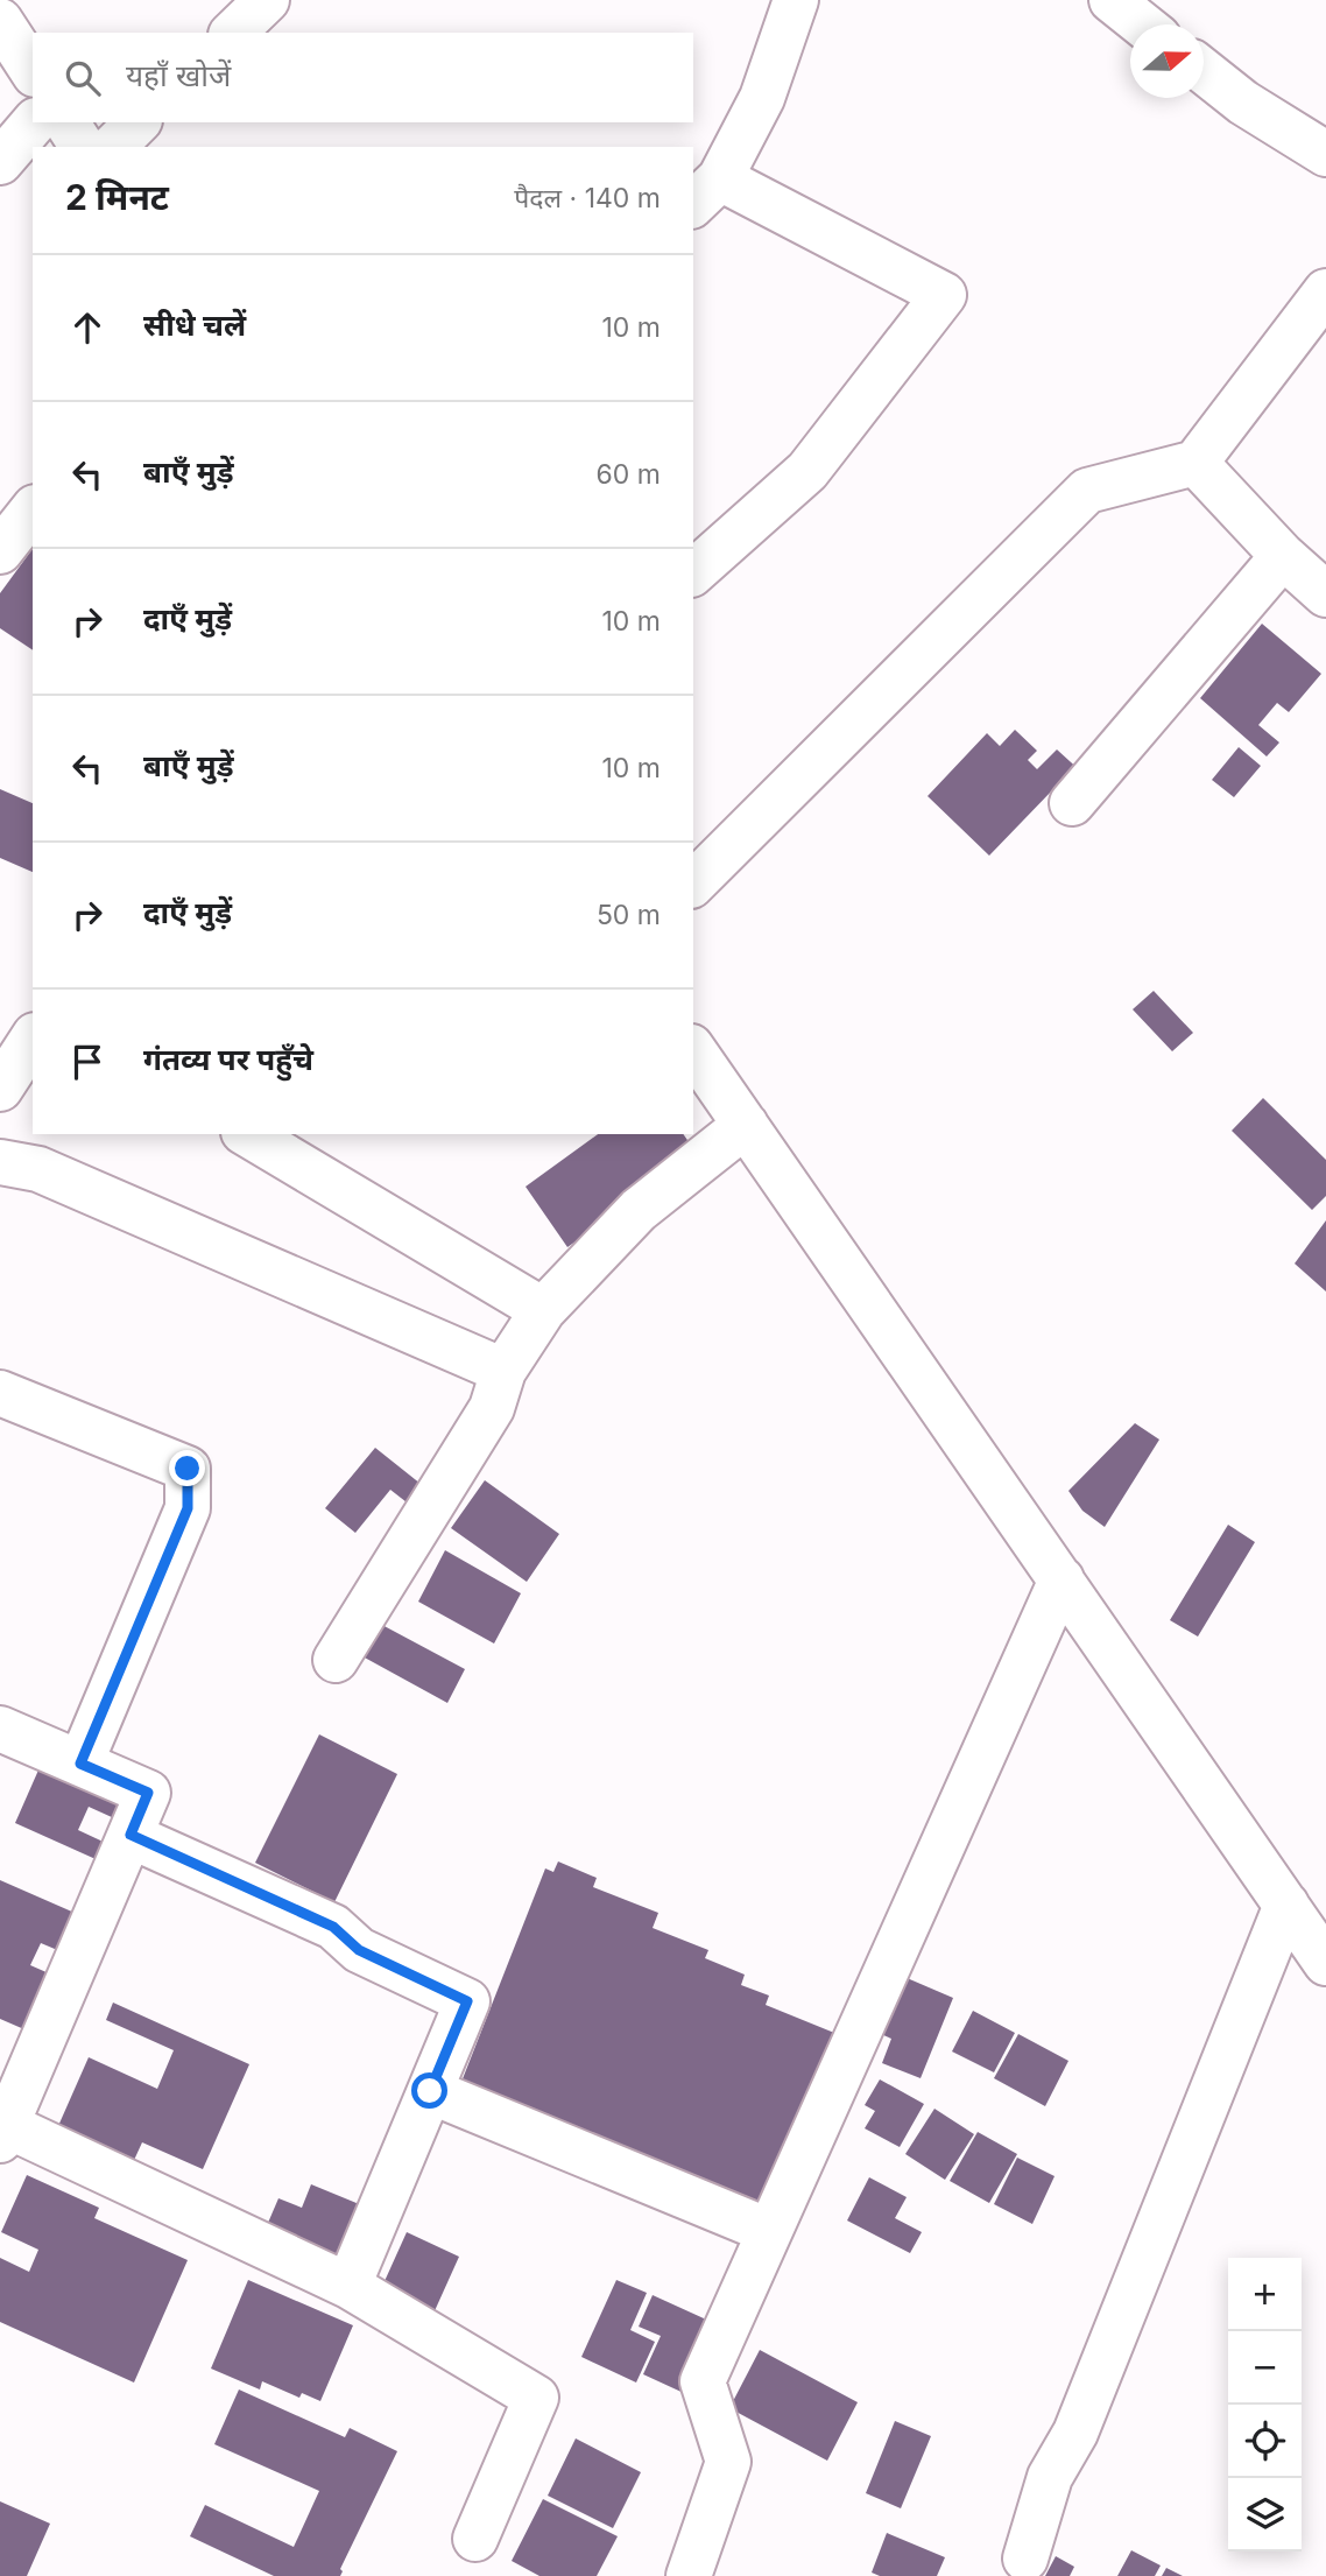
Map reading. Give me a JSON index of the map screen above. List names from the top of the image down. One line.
{"north":"right","page":{"search":"यहाँ खोजें","heading":["2 मिनट","पैदल · 140 m"],"list":[["सीधे चलें","10 m"],["बाएँ मुड़ें","60 m"],["दाएँ मुड़ें","10 m"],["बाएँ मुड़ें","10 m"],["दाएँ मुड़ें","50 m"],"गंतव्य पर पहुँचे"],"map_buttons":["+","−"]}}
